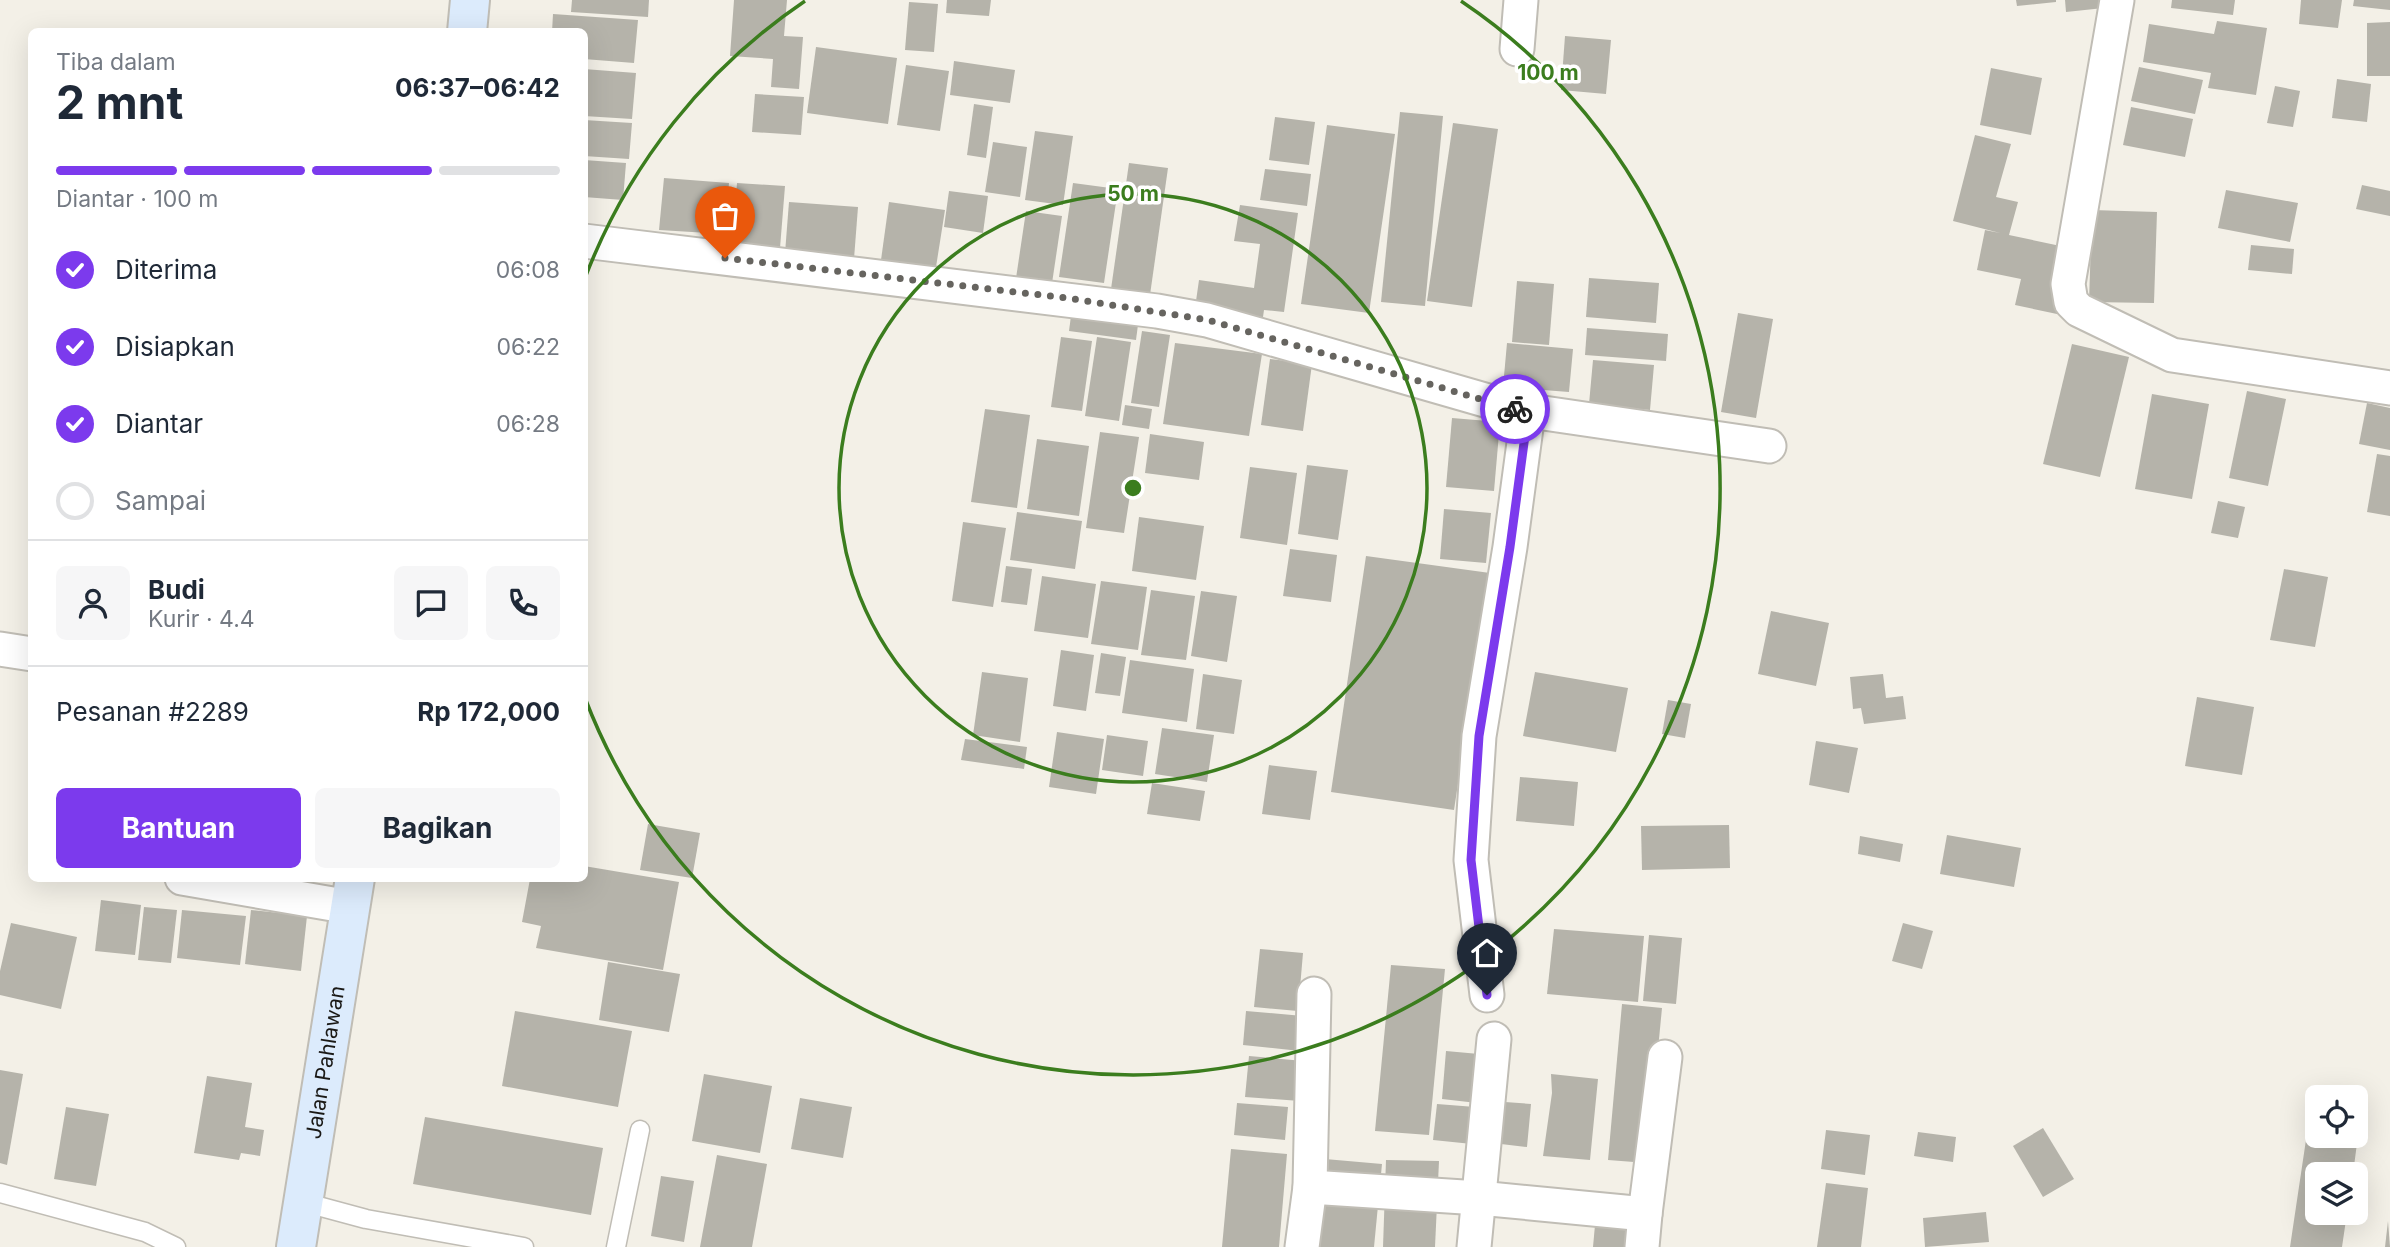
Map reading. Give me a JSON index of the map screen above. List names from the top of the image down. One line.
{"streets":{"street":["Jalan Pahlawan"]},"page":{"heading":["2 mnt","Tiba dalam","06:37–06:42"],"panel":["Budi","Kurir · 4.4","Pesanan #2289","Rp 172,000"],"bar":"Diantar · 100 m","list":[["Diterima","06:08"],["Disiapkan","06:22"],["Diantar","06:28"],"Sampai"],"buttons":["Bantuan","Bagikan"]},"rings":["100 m","50 m"]}
